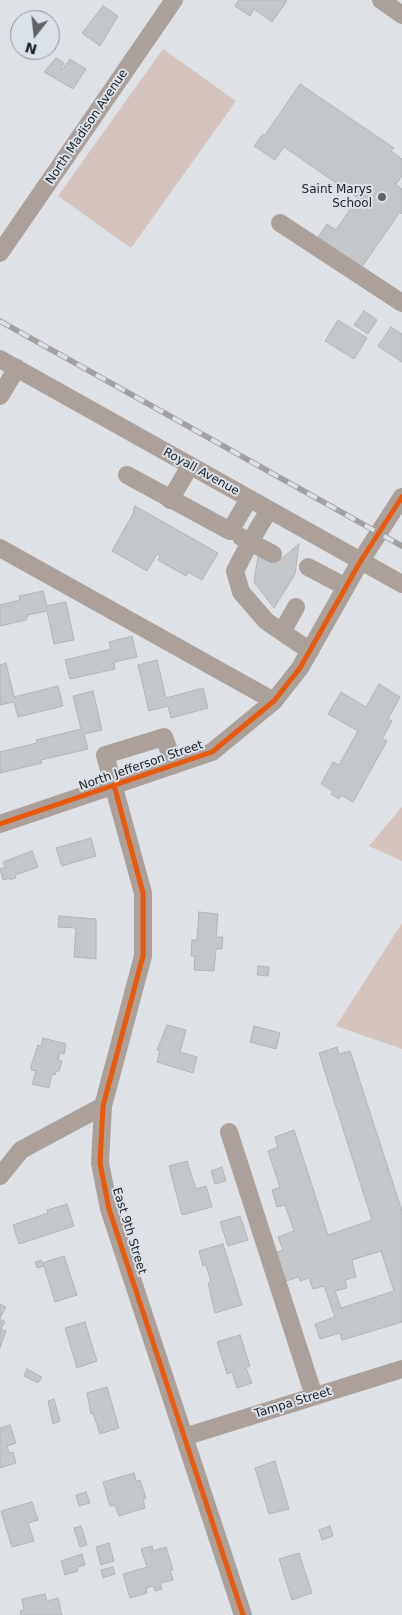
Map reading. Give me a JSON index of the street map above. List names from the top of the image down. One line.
{"streets":{"street":["North Madison Avenue","Royall Avenue","North Jefferson Street","East 9th Street","Tampa Street"]},"crossings":[["Royall Avenue","North Jefferson Street"],["North Jefferson Street","East 9th Street"],["East 9th Street","Tampa Street"]],"places":["Saint Marys School"],"north":"bottom"}
